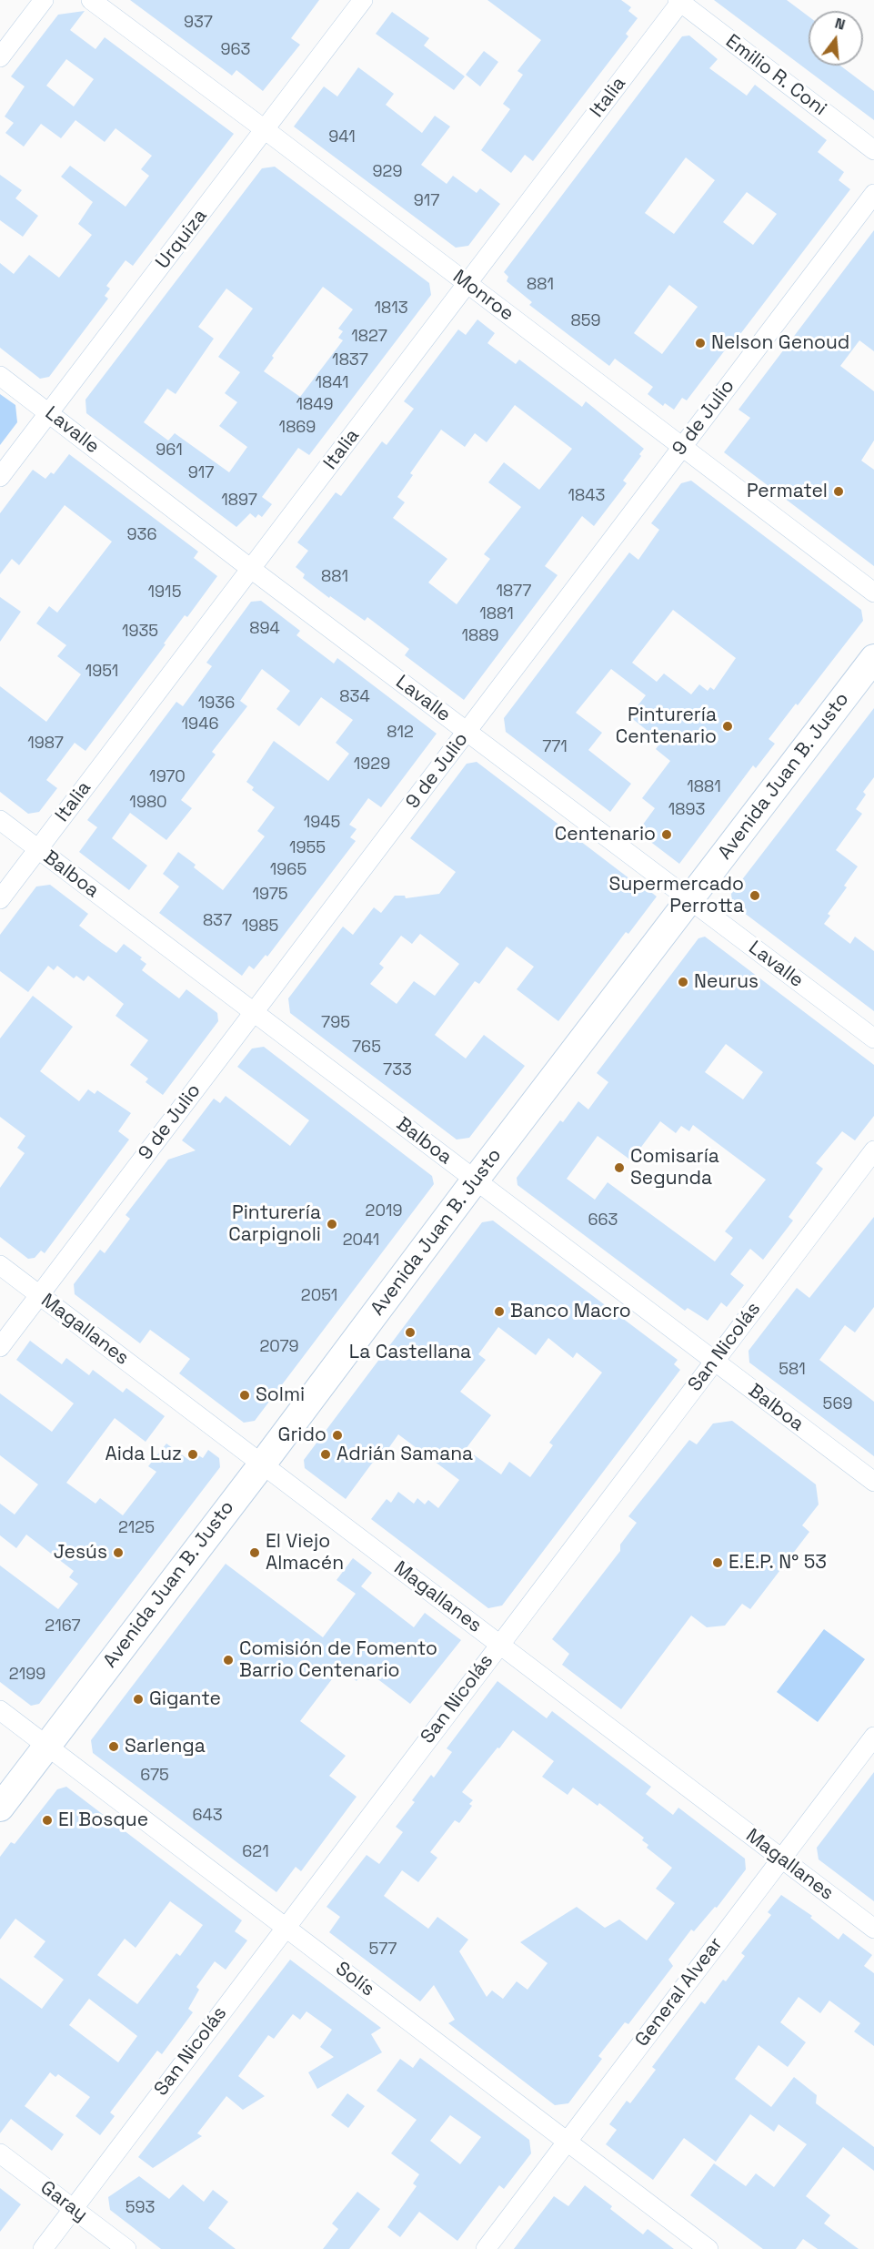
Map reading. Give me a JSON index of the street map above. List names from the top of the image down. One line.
{"streets":{"main road":["Avenida Juan B. Justo"],"street":["Emilio R. Coni","Italia","Urquiza","Monroe","9 de Julio","Lavalle","Balboa","Magallanes","San Nicolás","Solís","General Alvear","Garay"]},"crossings":[["Emilio R. Coni","Italia"],["Italia","Monroe"],["Italia","Lavalle"],["Italia","Balboa"],["Urquiza","Monroe"],["Urquiza","Lavalle"],["Monroe","9 de Julio"],["9 de Julio","Lavalle"],["9 de Julio","Balboa"],["9 de Julio","Magallanes"],["Lavalle","Avenida Juan B. Justo"],["Avenida Juan B. Justo","Balboa"],["Avenida Juan B. Justo","Magallanes"],["Avenida Juan B. Justo","Solís"],["Balboa","San Nicolás"],["Magallanes","San Nicolás"],["Magallanes","General Alvear"],["San Nicolás","Solís"],["San Nicolás","Garay"],["Solís","General Alvear"]],"places":["Nelson Genoud","Permatel","Pinturería Centenario","Centenario","Supermercado Perrotta","Neurus","Comisaría Segunda","Pinturería Carpignoli","Banco Macro","La Castellana","Solmi","Grido","Aida Luz","Adrián Samana","Jesús","El Viejo Almacén","E.E.P. N° 53","Comisión de Fomento Barrio Centenario","Gigante","Sarlenga","El Bosque"],"house_numbers":["937","963","941","929","917","881","1813","859","1827","1837","1841","1849","1869","961","917","1843","1897","936","881","1877","1915","1881","894","1935","1889","1951","834","1936","1946","812","1987","771","1929","1970","1881","1980","1893","1945","1955","1965","1975","837","1985","795","765","733","2019","663","2041","2051","2079","581","569","2125","2167","2199","675","643","621","577","593"],"north":"top"}
